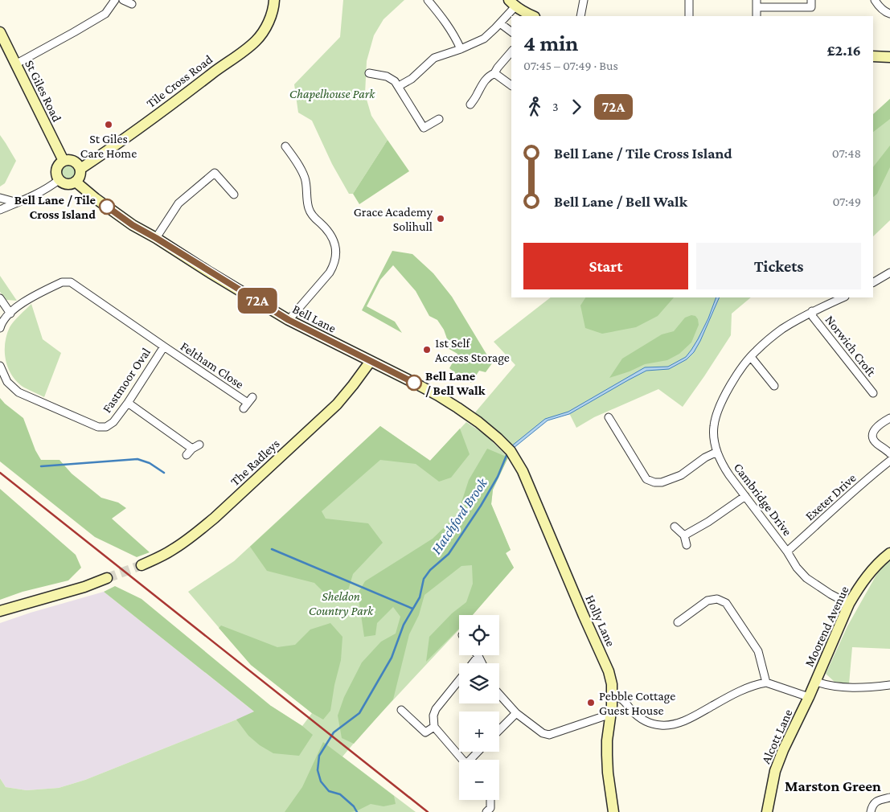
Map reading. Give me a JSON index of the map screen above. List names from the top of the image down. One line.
{"streets":{"street":["Tile Cross Road","St Giles Road","Bell Lane","Norwich Croft","Feltham Close","Fastmoor Oval","The Radleys","Exeter Drive","Cambridge Drive","Holly Lane","Moorend Avenue","Alcott Lane"]},"crossings":[["Tile Cross Road","St Giles Road"],["Tile Cross Road","Bell Lane"],["St Giles Road","Bell Lane"],["Bell Lane","The Radleys"],["Bell Lane","Holly Lane"],["Norwich Croft","Cambridge Drive"],["Feltham Close","Fastmoor Oval"],["Exeter Drive","Cambridge Drive"],["Cambridge Drive","Moorend Avenue"],["Moorend Avenue","Alcott Lane"]],"districts":["Marston Green"],"water":["Hatchford Brook"],"parks":["Chapelhouse Park","Sheldon Country Park"],"places":["St Giles Care Home","Bell Lane / Tile Cross Island","Grace Academy Solihull","1st Self Access Storage","Bell Lane / Bell Walk","Pebble Cottage Guest House"],"lines":["bus line 72A"],"page":{"on_map":"72A","heading":["4 min","07:45 – 07:49 · Bus","£2.16"],"legs":["3","72A"],"list":[{"name":"Bell Lane / Tile Cross Island","value":"07:48"},{"name":"Bell Lane / Bell Walk","value":"07:49"}],"buttons":["Start","Tickets"],"map_buttons":["+","−"]}}
